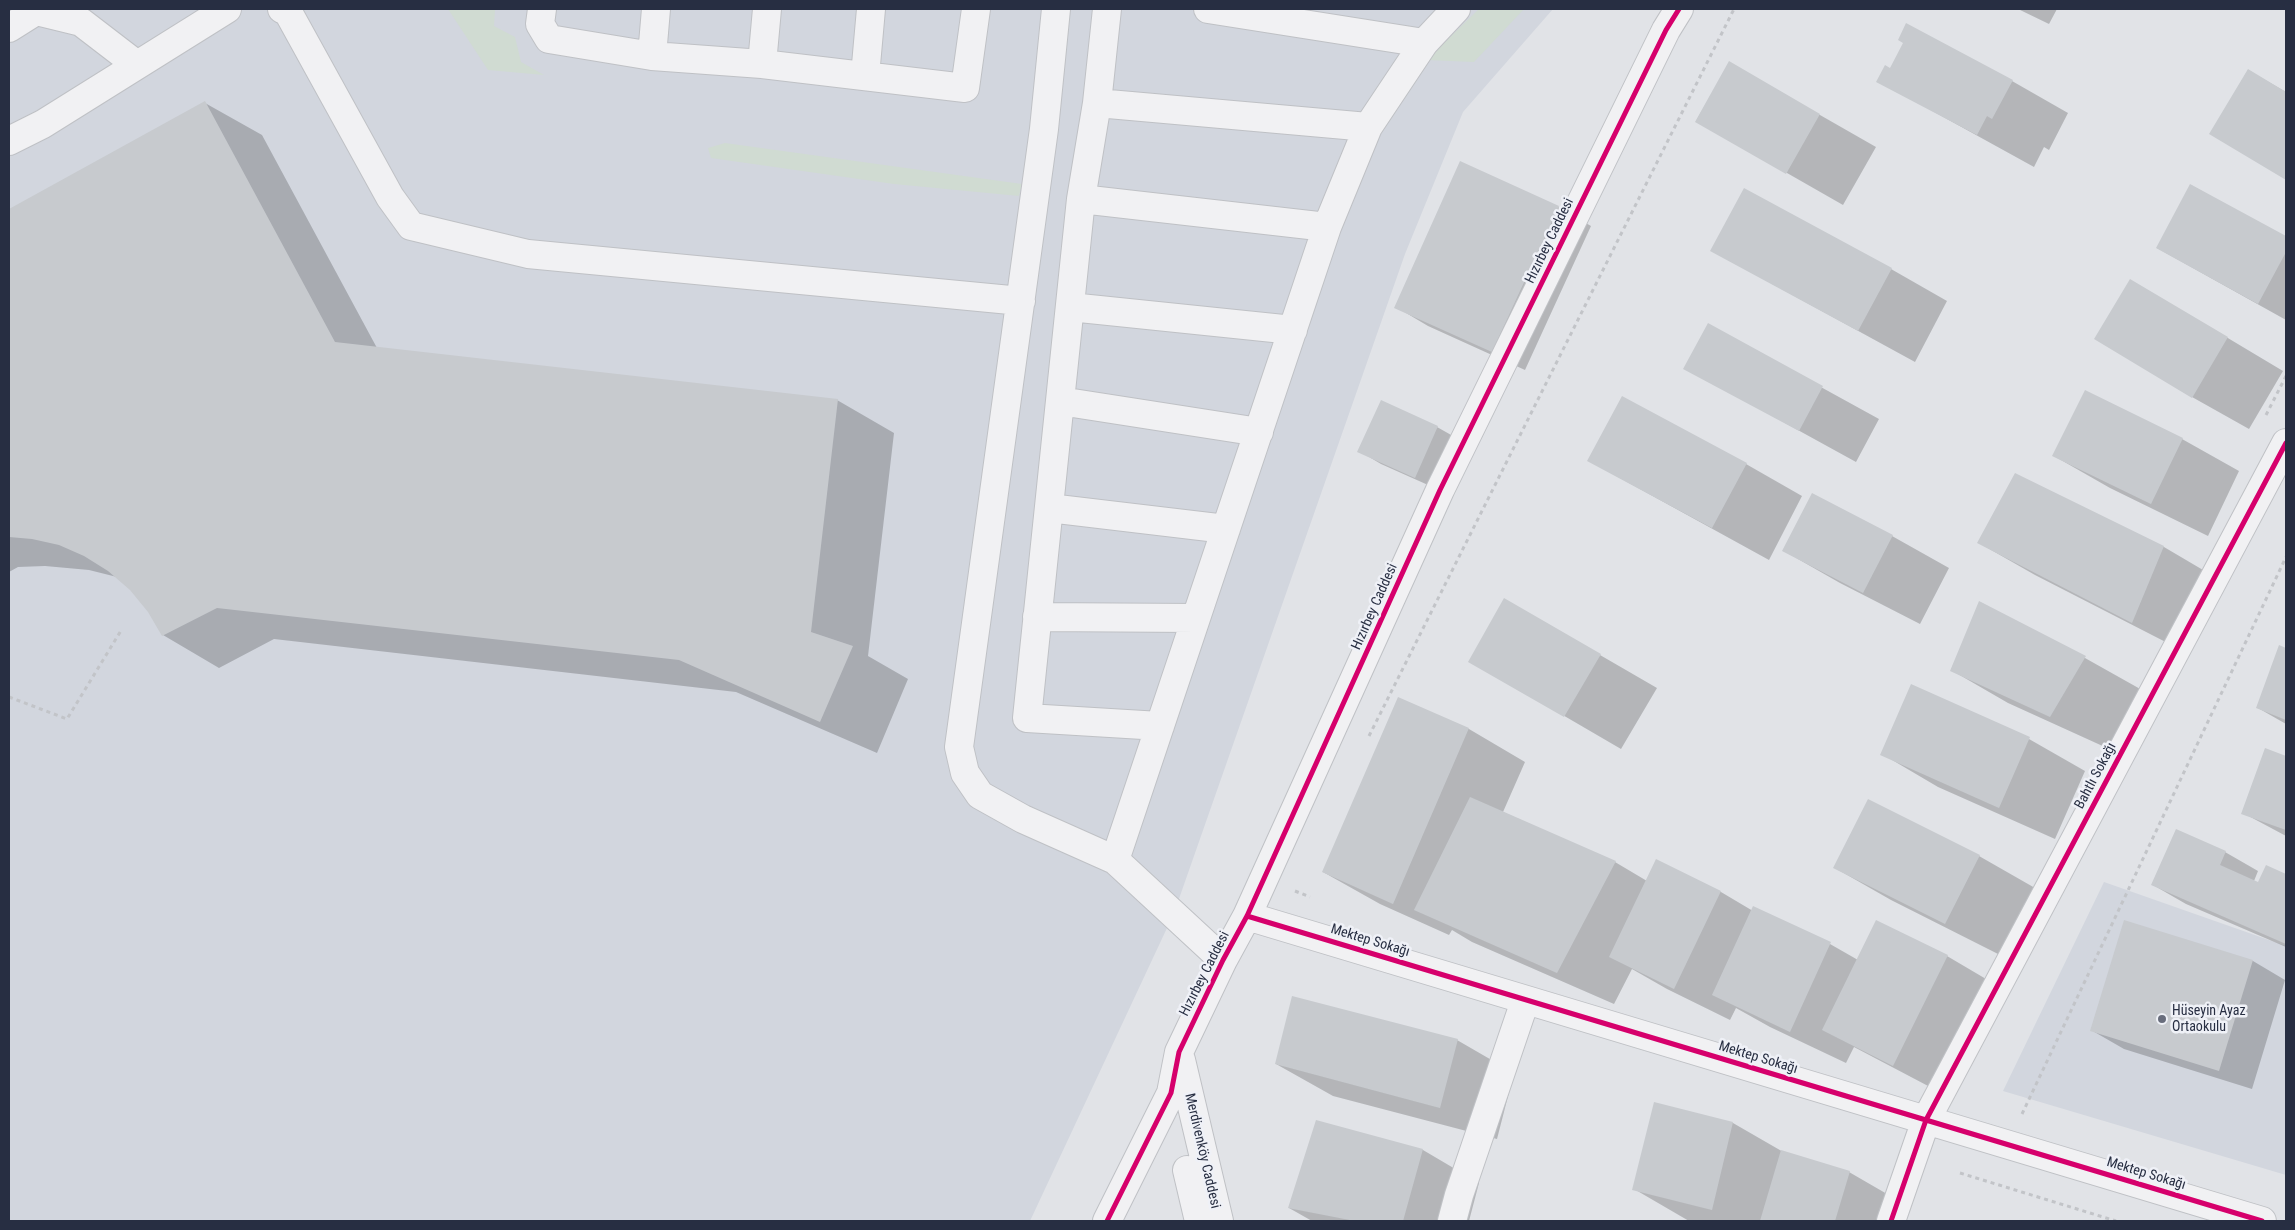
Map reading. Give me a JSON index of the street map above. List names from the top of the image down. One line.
{"streets":{"street":["Hızırbey Caddesi","Bahtlı Sokağı","Mektep Sokağı","Merdivenköy Caddesi"]},"crossings":[["Hızırbey Caddesi","Mektep Sokağı"],["Hızırbey Caddesi","Merdivenköy Caddesi"],["Bahtlı Sokağı","Mektep Sokağı"]],"places":["Hüseyin Ayaz Ortaokulu"]}
